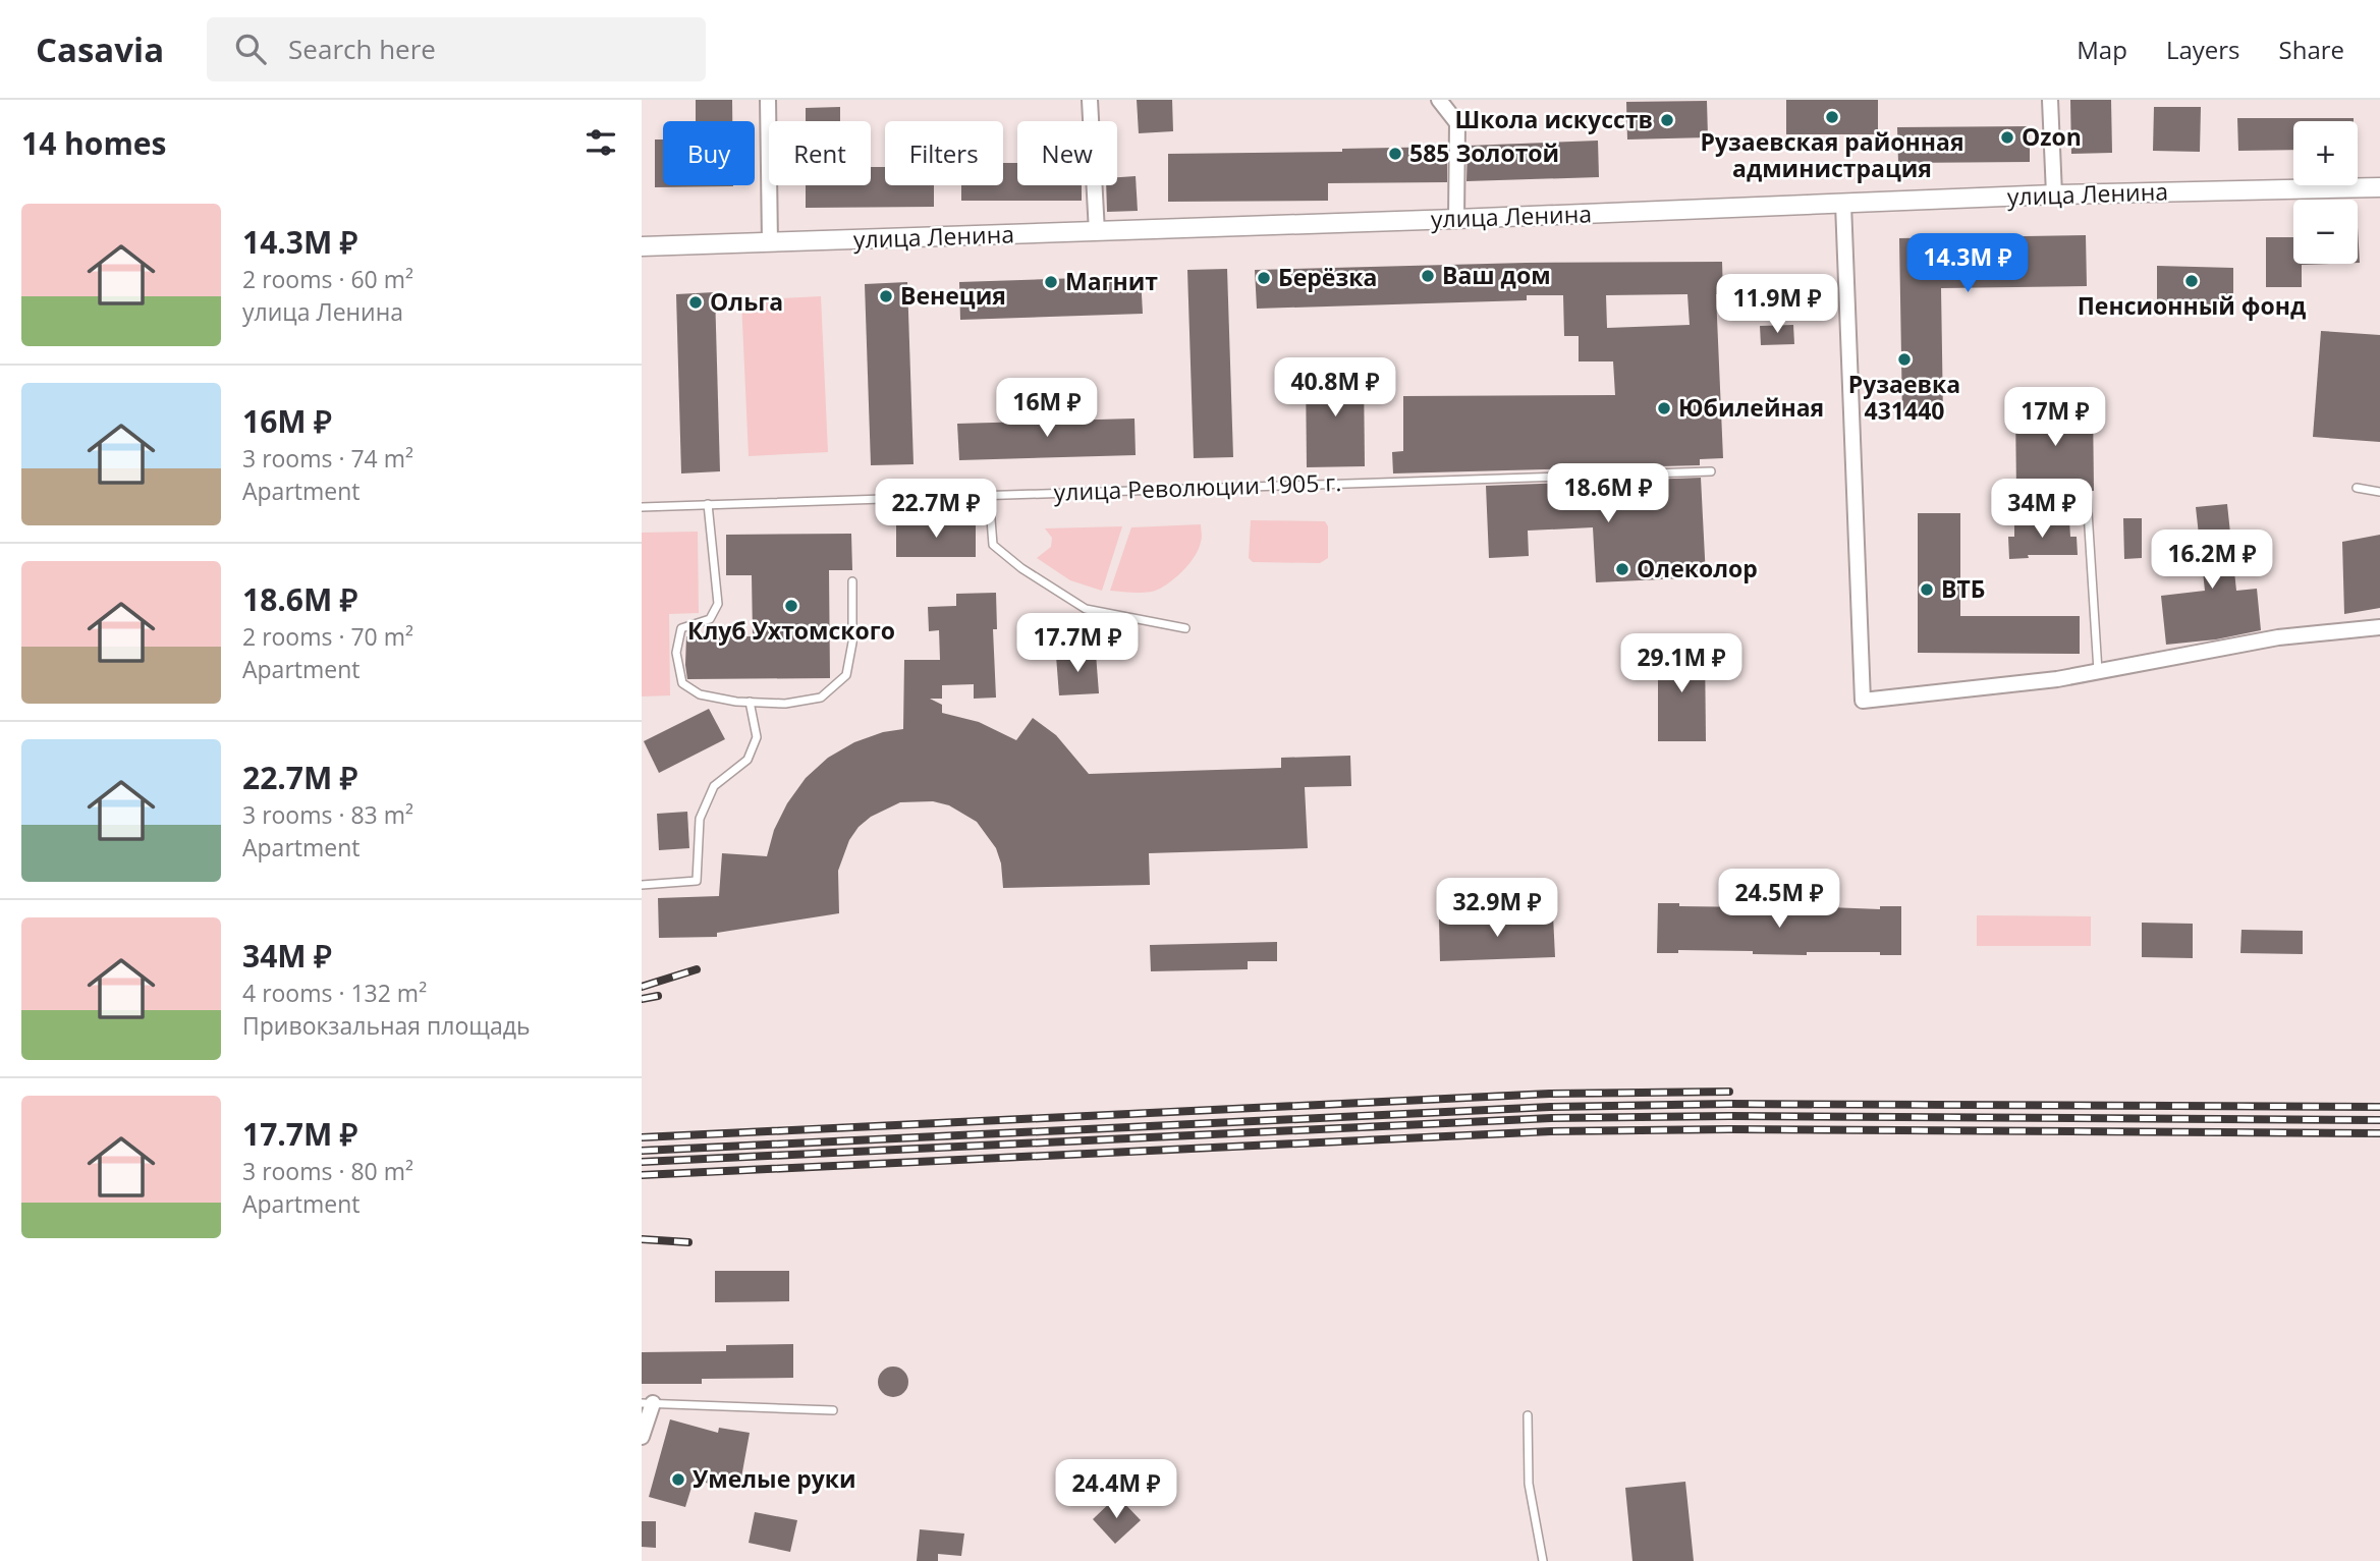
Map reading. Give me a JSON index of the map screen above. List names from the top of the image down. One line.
{"streets":{"street":["улица Ленина"],"lane":["улица Революции 1905 г."]},"places":["Рузаевская районная администрация","Школа искусств","Ozon","585 Золотой","Ваш дом","Берёзка","Пенсионный фонд","Магнит","Венеция","Ольга","Рузаевка 431440","Юбилейная","Олеколор","ВТБ","Клуб Ухтомского","Умелые руки"],"page":{"header":"Casavia","search":"Search here","nav":["Map","Layers","Share"],"heading":"14 homes","map_buttons":["+","−"],"chip":["Buy","Rent","Filters","New"],"list":[{"name":"14.3M ₽","note":"2 rooms · 60 m² · улица Ленина"},{"name":"16M ₽","note":"3 rooms · 74 m² · Apartment"},{"name":"18.6M ₽","note":"2 rooms · 70 m² · Apartment"},{"name":"22.7M ₽","note":"3 rooms · 83 m² · Apartment"},{"name":"34M ₽","note":"4 rooms · 132 m² · Привокзальная площадь"},{"name":"17.7M ₽","note":"3 rooms · 80 m² · Apartment"}],"price":["14.3M ₽","11.9M ₽","40.8M ₽","16M ₽","17M ₽","18.6M ₽","22.7M ₽","34M ₽","16.2M ₽","17.7M ₽","29.1M ₽","24.5M ₽","32.9M ₽","24.4M ₽"]}}
